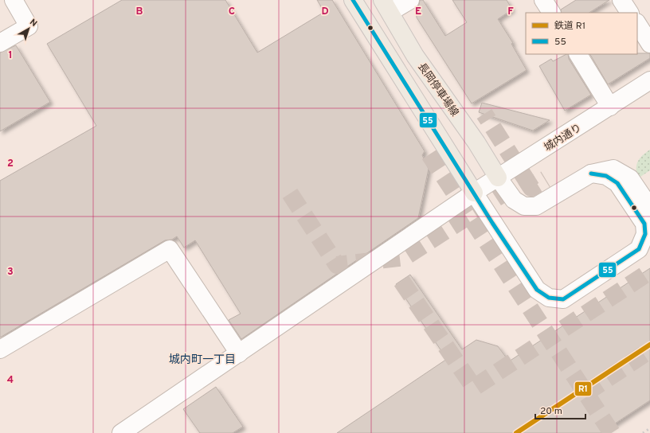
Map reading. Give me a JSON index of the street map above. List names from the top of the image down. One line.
{"streets":{"main road":["長岡停車場線"],"street":["城内通り"]},"crossings":[["長岡停車場線","城内通り"]],"districts":["城内町一丁目"],"lines":["transit line 55","rail line R1"],"legend":["鉄道 R1","55"],"scale_bar":"20 m","north":"top right","grid":{"columns":["B","C","D","E","F"],"rows":["1","2","3","4"]}}
